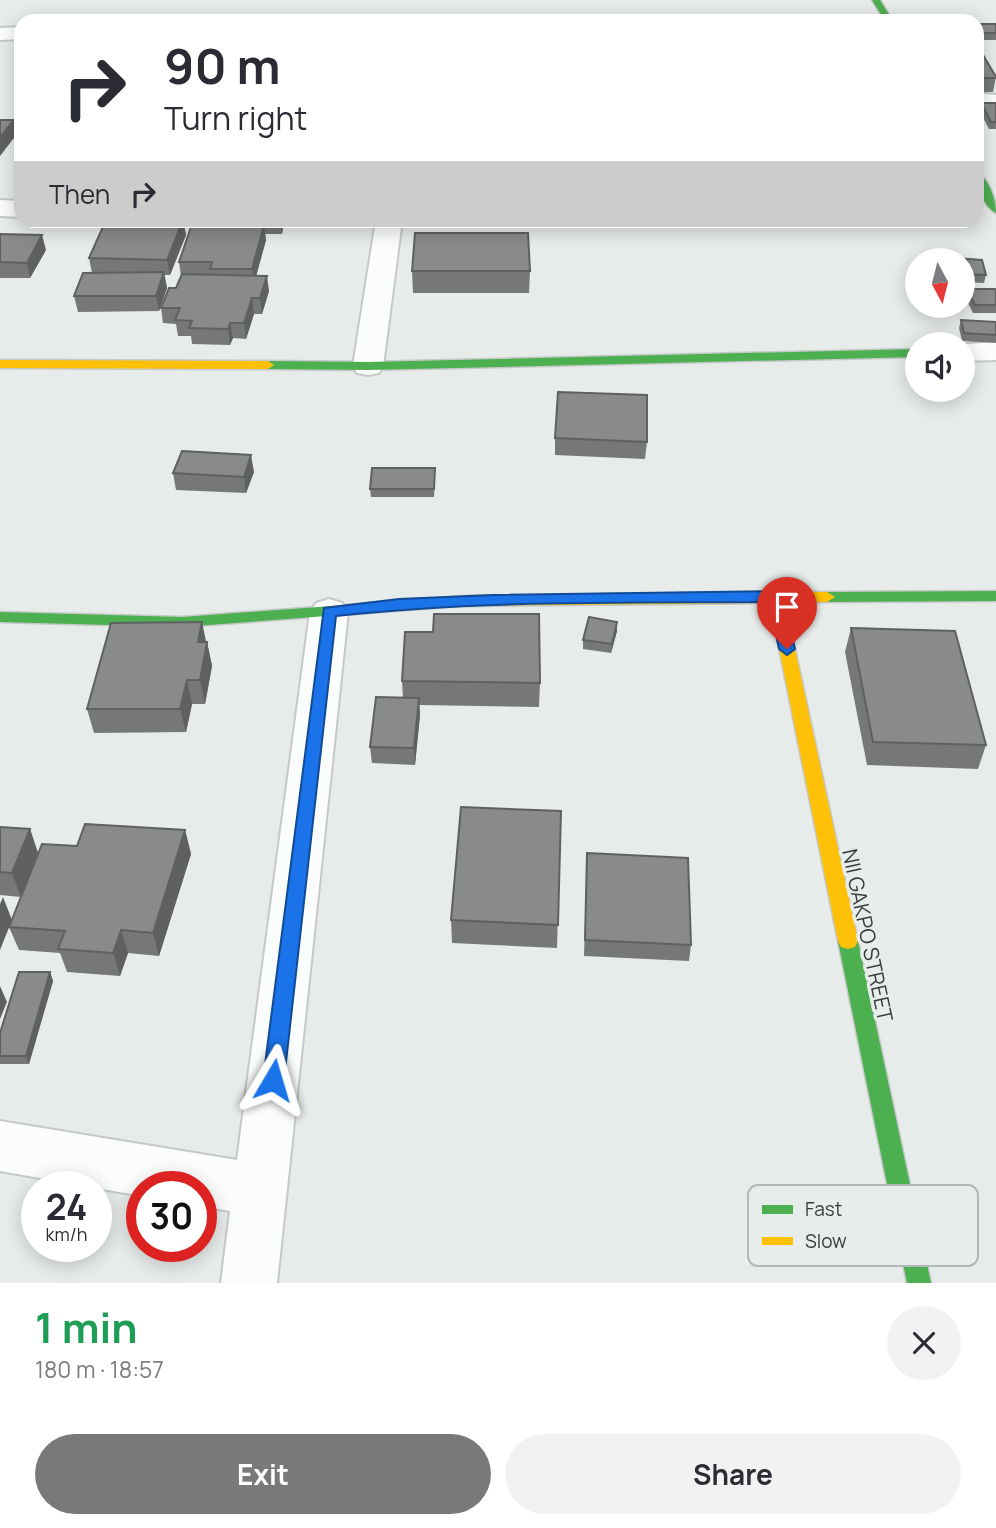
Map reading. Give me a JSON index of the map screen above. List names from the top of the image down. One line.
{"streets":{"street":["NII GAKPO STREET"]},"legend":["Fast","Slow"],"north":"bottom","page":{"turn":["90 m","Turn right"],"then":"Then","speed":"24 km/h","limit":"30","heading":["1 min","180 m · 18:57"],"buttons":["Exit","Share"]}}
